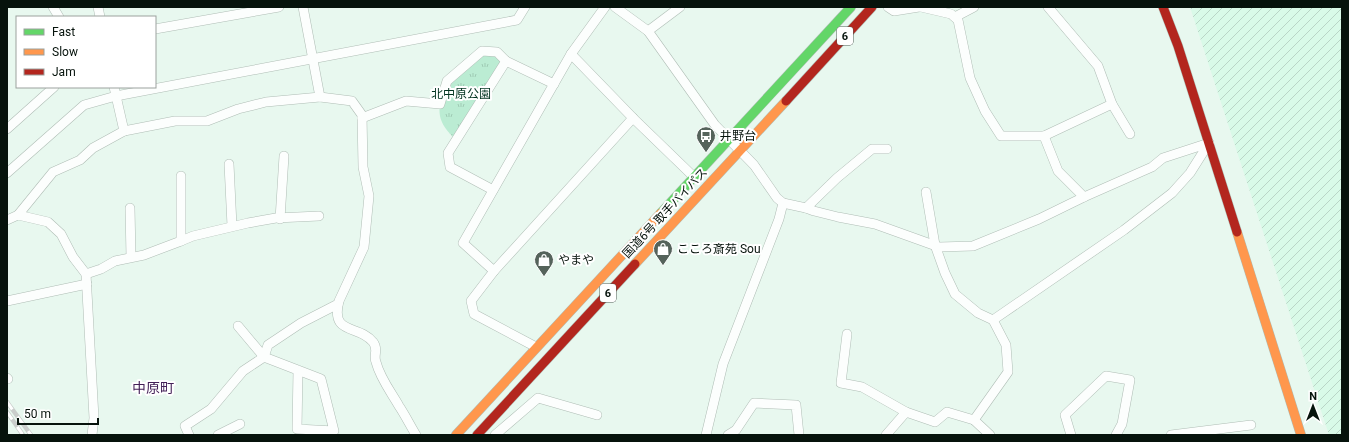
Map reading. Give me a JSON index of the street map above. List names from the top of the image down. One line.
{"streets":{"main road":["6","国道6号 取手バイパス"]},"districts":["中原町"],"parks":["北中原公園"],"places":{"bus stop":["井野台"],"shop":["こころ斎苑 Sou","やまや"]},"legend":["Fast","Slow","Jam"],"scale_bar":"50 m","north":"top"}
